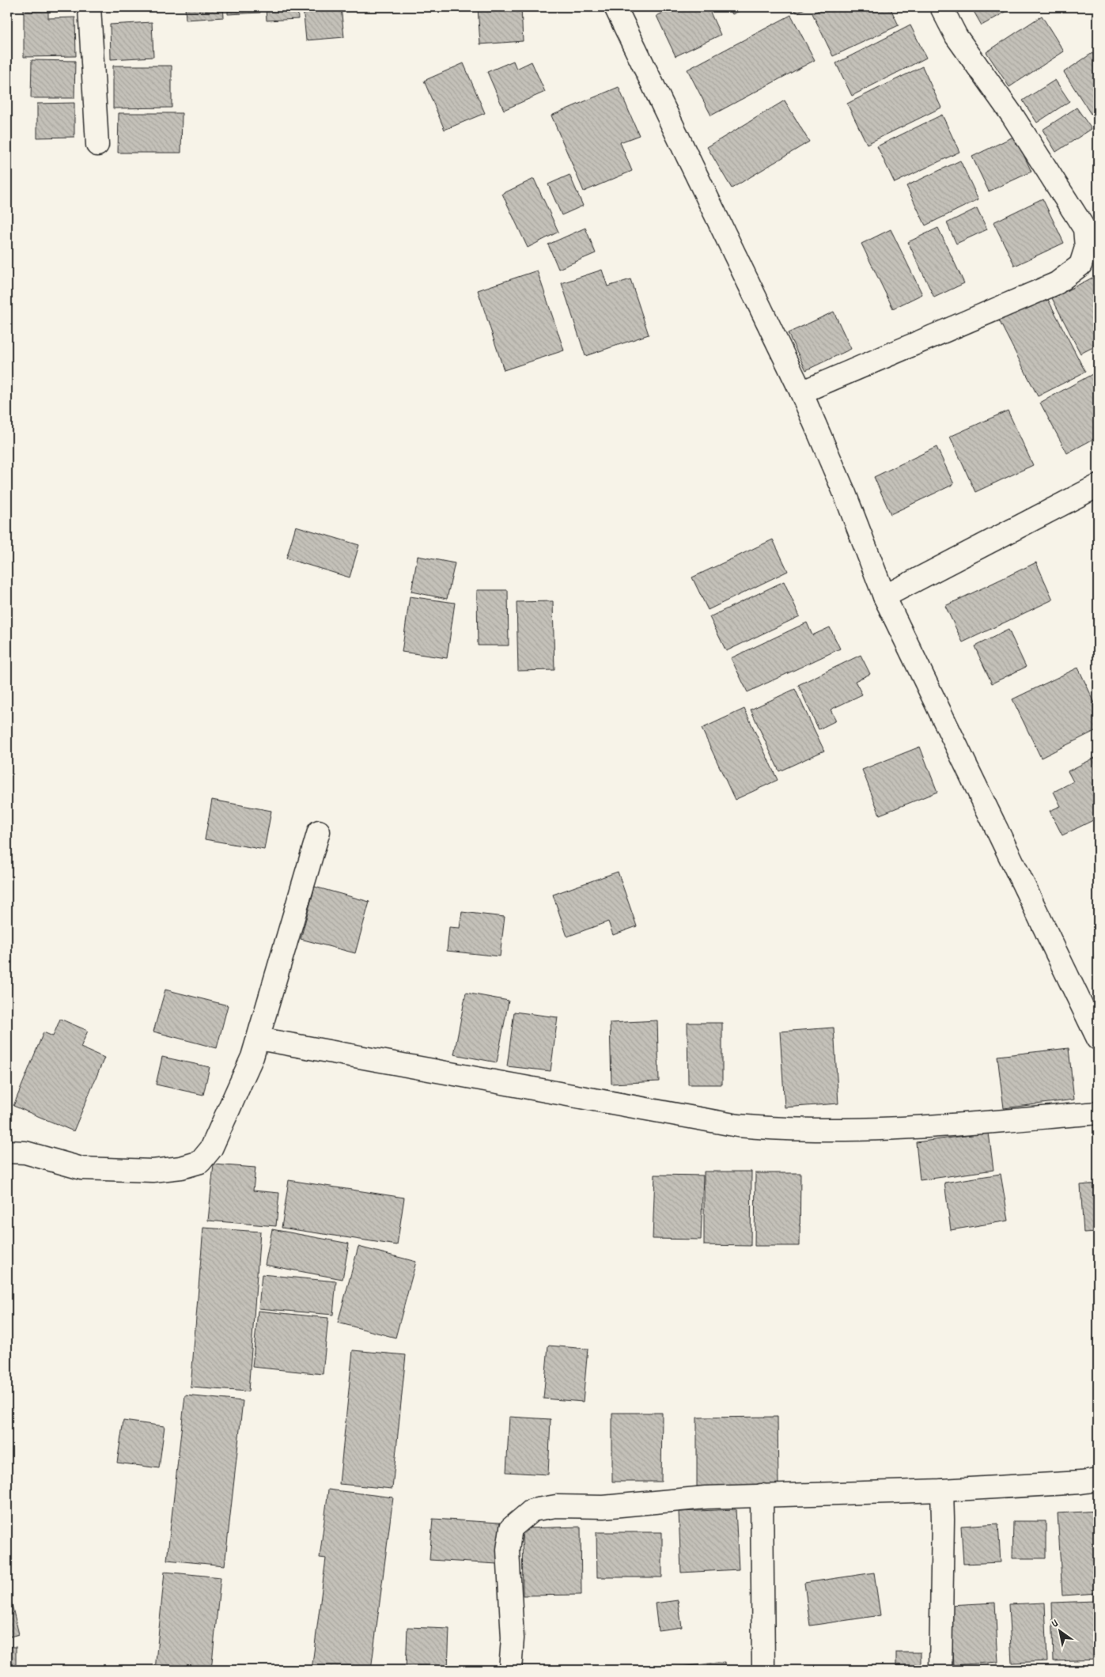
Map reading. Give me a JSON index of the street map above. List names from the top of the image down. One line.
{"north":"top left"}
